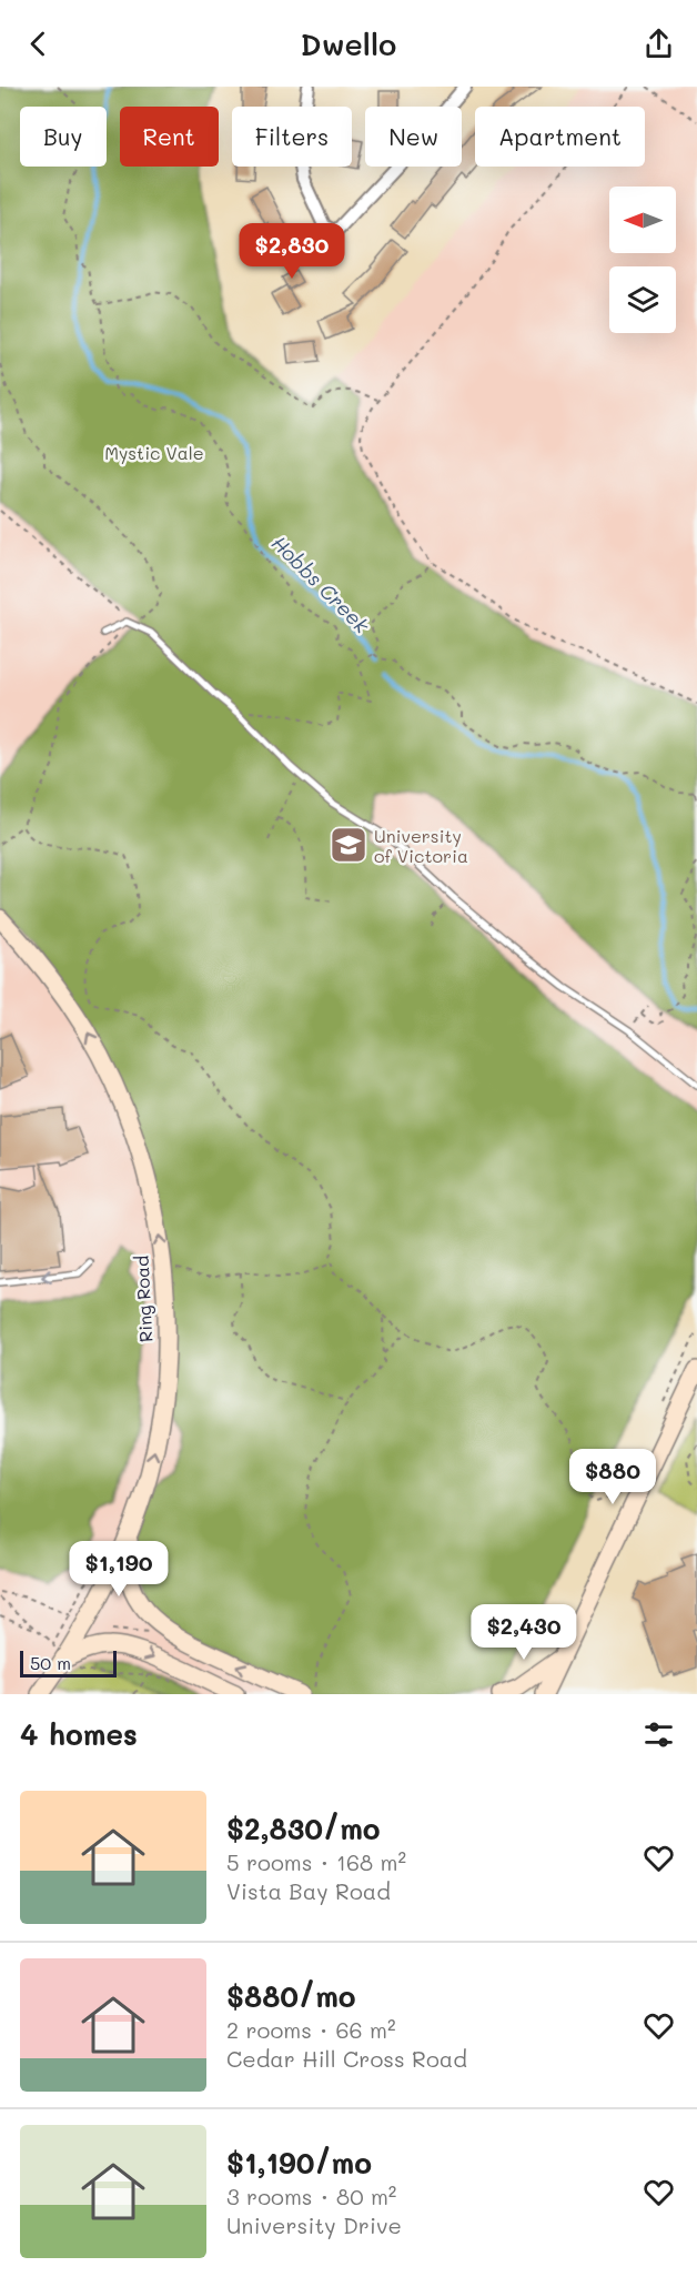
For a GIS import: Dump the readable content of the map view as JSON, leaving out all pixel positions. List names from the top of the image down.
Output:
{
  "streets": {
    "street": ["Ring Road"]
  },
  "one_way": ["Ring Road"],
  "water": ["Hobbs Creek"],
  "parks": ["Mystic Vale"],
  "places": {
    "school or university": ["University of Victoria"]
  },
  "scale_bar": "50 m",
  "north": "left",
  "page": {
    "header": "Dwello",
    "chip": [
      "Buy",
      "Rent",
      "Filters",
      "New",
      "Apartment"
    ],
    "price": [
      "$2,830",
      "$880",
      "$1,190",
      "$2,430"
    ],
    "scale": "50 m",
    "heading": "4 homes",
    "list": [
      {
        "name": "$2,830/mo",
        "note": "5 rooms · 168 m² · Vista Bay Road"
      },
      {
        "name": "$880/mo",
        "note": "2 rooms · 66 m² · Cedar Hill Cross Road"
      },
      {
        "name": "$1,190/mo",
        "note": "3 rooms · 80 m² · University Drive"
      }
    ]
  }
}
